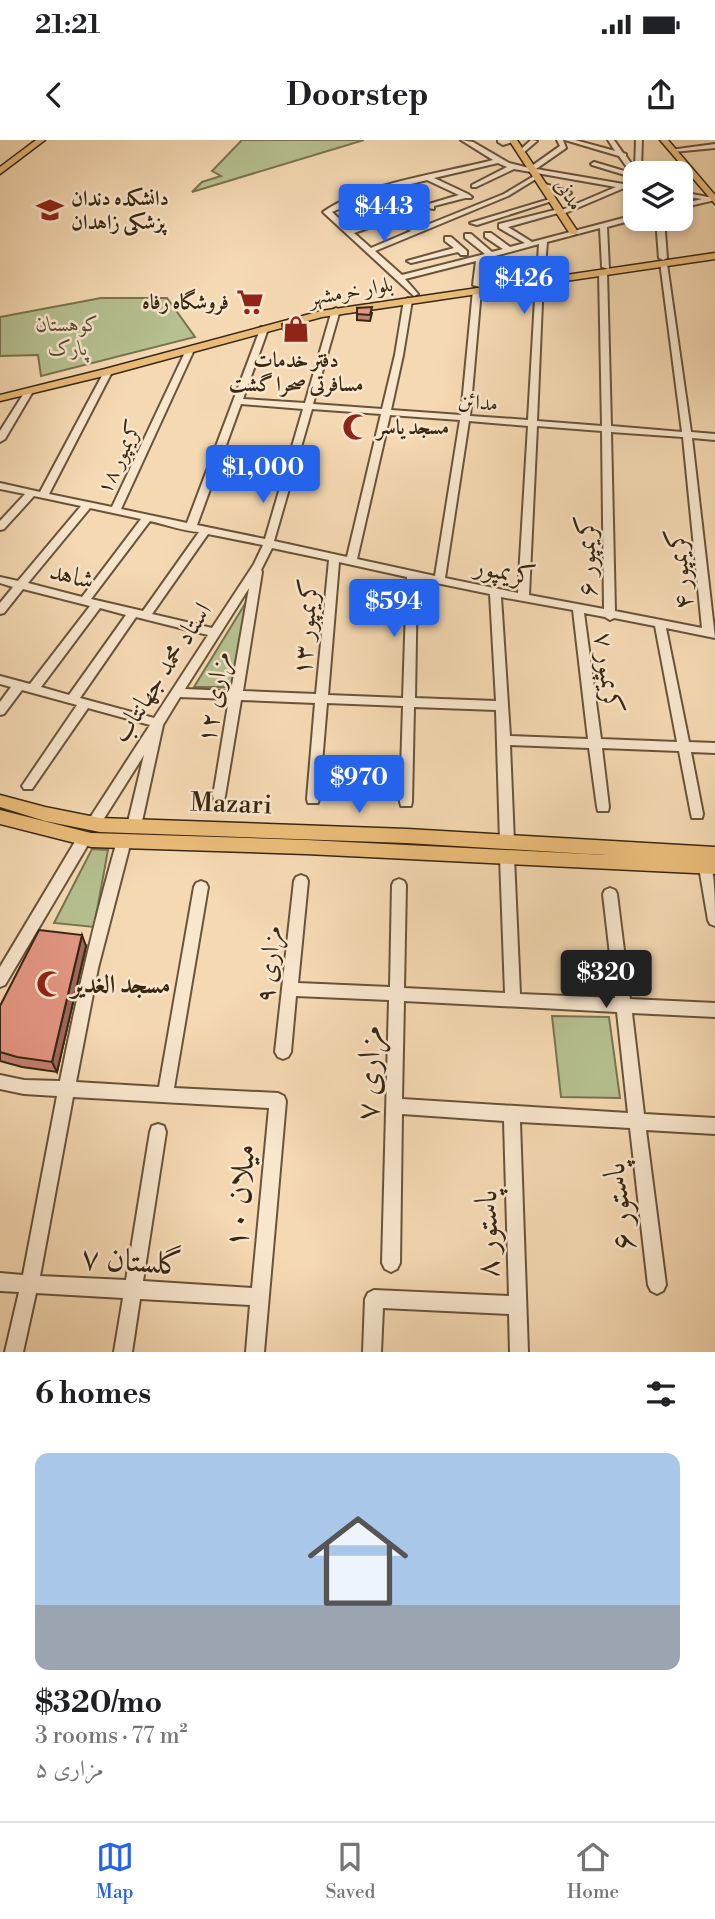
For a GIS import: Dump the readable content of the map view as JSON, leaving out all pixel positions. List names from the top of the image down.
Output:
{
  "streets": {
    "main road": ["مدنی", "بلوار خرمشهر", "Mazari"],
    "street": [
      "مدائن",
      "کریمپور ۱۸",
      "کریمپور ۶",
      "کریمپور ۴",
      "کریمپور",
      "شاهد",
      "کریمپور ۱۳",
      "استاد محمد جهانتاب",
      "کریمپور ۷",
      "مزاری ۱۲",
      "مزاری ۹",
      "مزاری ۷",
      "میلان ۱۰",
      "پاستور ۶",
      "پاستور ۸",
      "گلستان ۷"
    ]
  },
  "crossings": [
    ["بلوار خرمشهر", "کریمپور ۱۸"],
    ["بلوار خرمشهر", "کریمپور ۴"],
    ["مدائن", "کریمپور ۶"],
    ["مدائن", "کریمپور ۴"],
    ["کریمپور ۱۸", "کریمپور"],
    ["کریمپور ۶", "کریمپور"],
    ["کریمپور ۴", "کریمپور"],
    ["کریمپور", "کریمپور ۱۳"],
    ["کریمپور", "استاد محمد جهانتاب"],
    ["کریمپور", "کریمپور ۷"],
    ["شاهد", "استاد محمد جهانتاب"],
    ["استاد محمد جهانتاب", "مزاری ۱۲"],
    ["استاد محمد جهانتاب", "Mazari"],
    ["میلان ۱۰", "گلستان ۷"]
  ],
  "parks": ["کوهستان پارک"],
  "places": {
    "school or university": ["دانشکده دندان پزشکی زاهدان"],
    "supermarket": ["فروشگاه رفاه"],
    "shop": ["دفتر خدمات مسافرتی صحرا گشت"],
    "mosque": ["مسجد یاسر", "مسجد الغدیر"]
  },
  "page": {
    "status": "21:21",
    "header": "Doorstep",
    "price": [
      "$443",
      "$426",
      "$1,000",
      "$594",
      "$970",
      "$320"
    ],
    "heading": "6 homes",
    "list": [
      {
        "name": "$320/mo",
        "note": "3 rooms · 77 m² · مزاری ۵"
      }
    ],
    "tabs": ["Map", "Saved", "Home"]
  }
}
